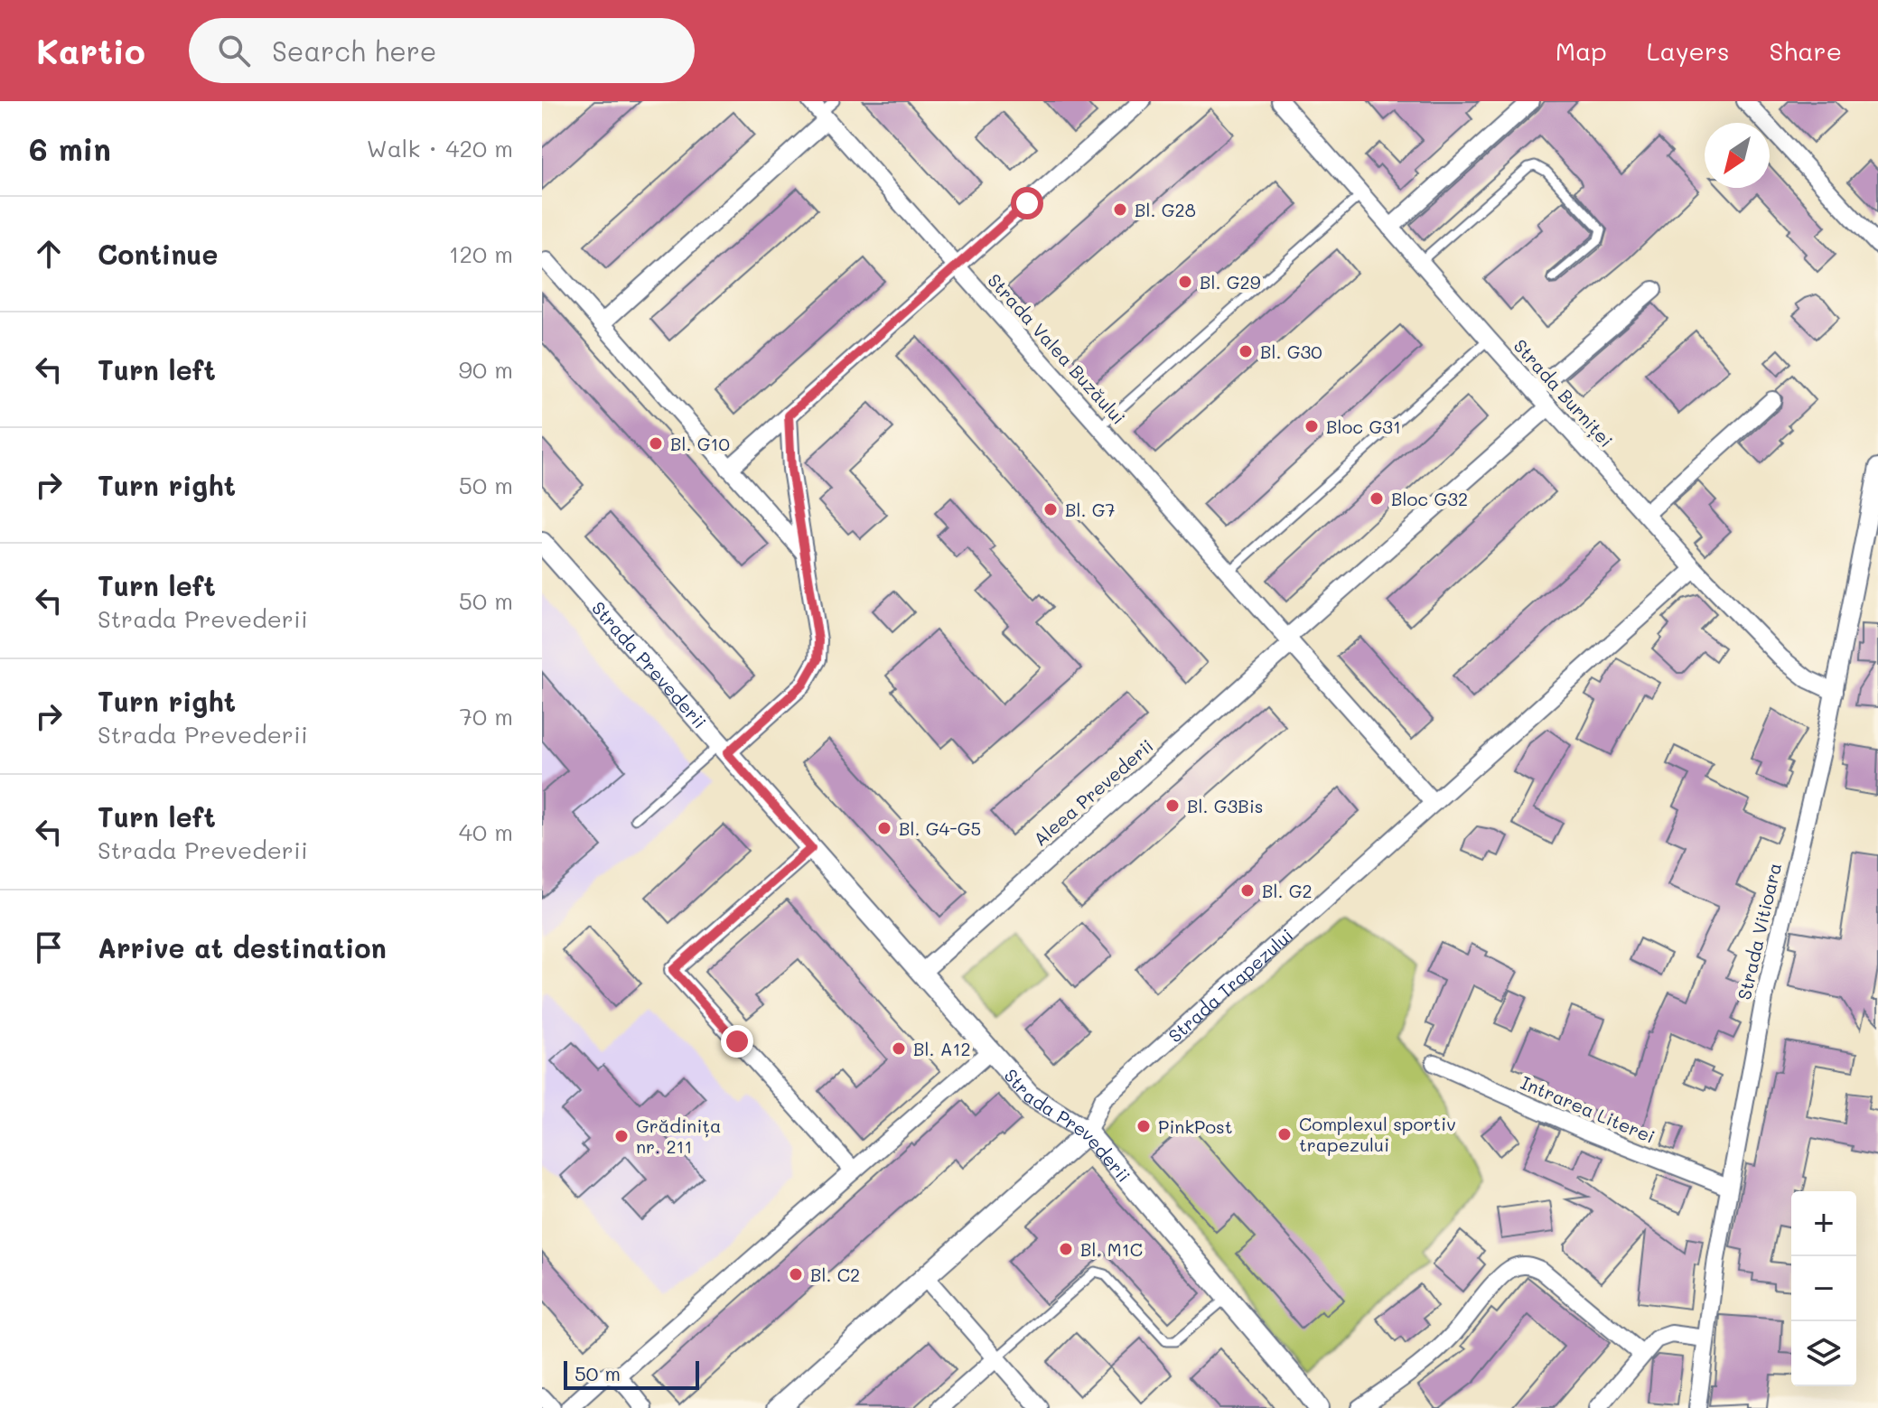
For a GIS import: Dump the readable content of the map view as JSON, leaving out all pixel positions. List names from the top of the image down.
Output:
{
  "streets": {
    "street": [
      "Strada Valea Buzăului",
      "Strada Burniței",
      "Strada Prevederii",
      "Aleea Prevederii",
      "Strada Vitioara",
      "Strada Trapezului",
      "Intrarea Literei"
    ]
  },
  "crossings": [
    ["Strada Valea Buzăului", "Aleea Prevederii"],
    ["Strada Valea Buzăului", "Strada Trapezului"],
    ["Strada Burniței", "Aleea Prevederii"],
    ["Strada Burniței", "Strada Vitioara"],
    ["Strada Burniței", "Strada Trapezului"],
    ["Strada Prevederii", "Aleea Prevederii"],
    ["Strada Prevederii", "Strada Trapezului"],
    ["Strada Vitioara", "Intrarea Literei"]
  ],
  "places": [
    "Bl. G28",
    "Bl. G29",
    "Bl. G30",
    "Bloc G31",
    "Bl. G10",
    "Bloc G32",
    "Bl. G7",
    "Bl. G3Bis",
    "Bl. G4-G5",
    "Bl. G2",
    "Bl. A12",
    "PinkPost",
    "Complexul sportiv trapezului",
    "Grădinița nr. 211",
    "Bl. M1C",
    "Bl. C2"
  ],
  "scale_bar": "50 m",
  "north": "bottom left",
  "page": {
    "header": "Kartio",
    "search": "Search here",
    "nav": ["Map", "Layers", "Share"],
    "heading": ["6 min", "Walk · 420 m"],
    "list": [
      ["Continue", "120 m"],
      ["Turn left", "90 m"],
      ["Turn right", "50 m"],
      ["Turn left", "Strada Prevederii", "50 m"],
      ["Turn right", "Strada Prevederii", "70 m"],
      ["Turn left", "Strada Prevederii", "40 m"],
      "Arrive at destination"
    ],
    "map_buttons": ["+", "−"],
    "scale": "50 m"
  }
}
